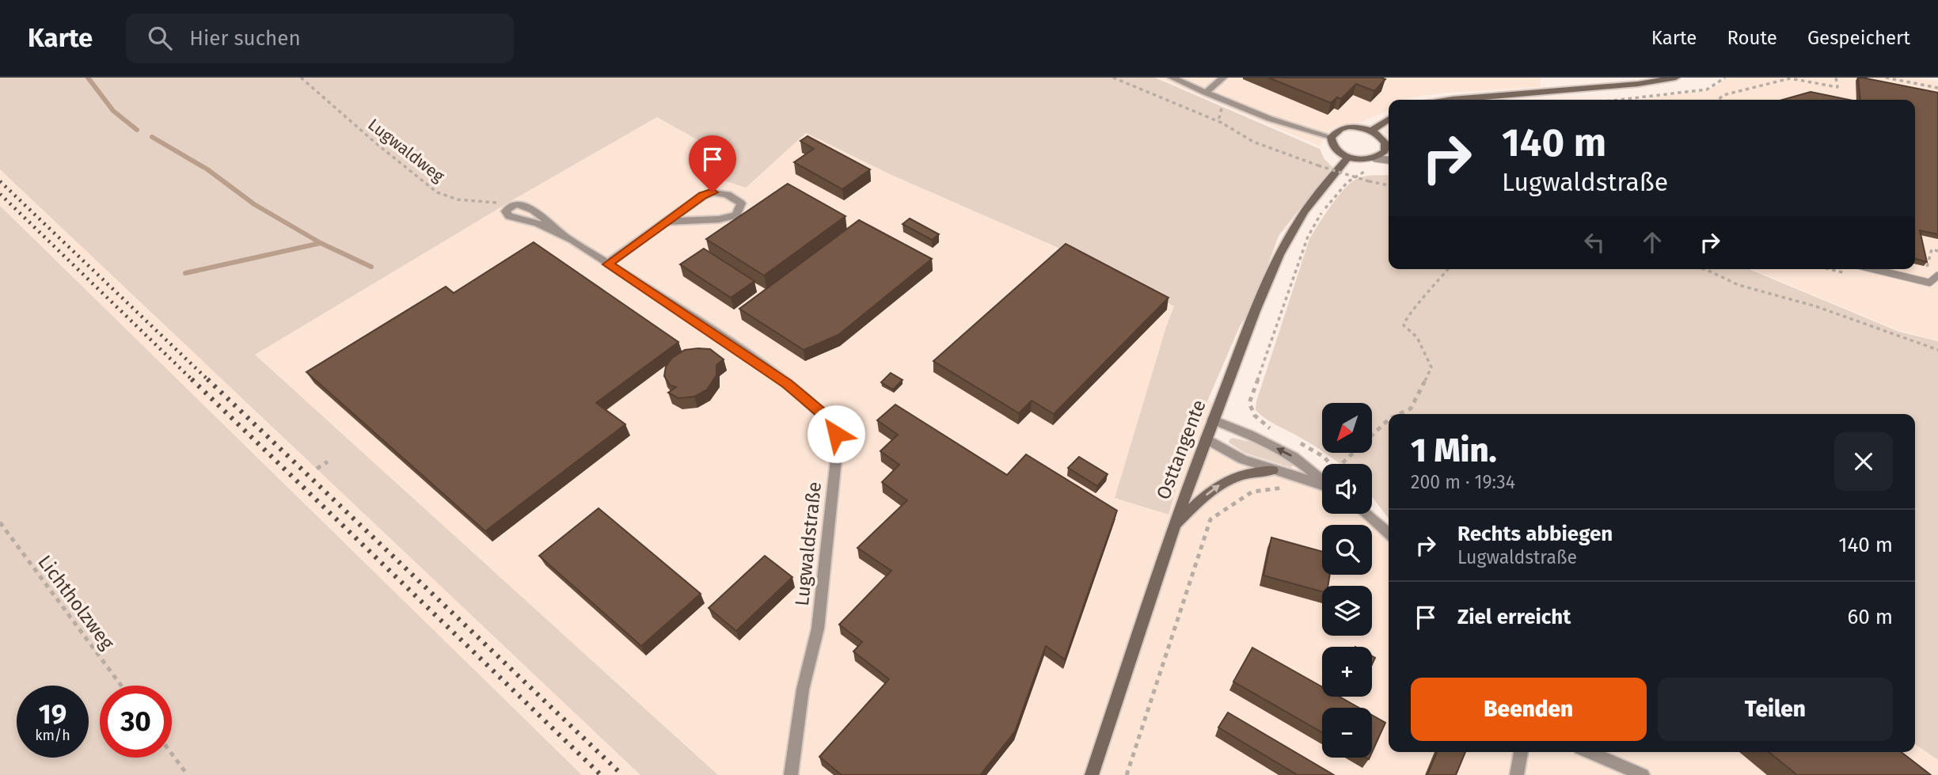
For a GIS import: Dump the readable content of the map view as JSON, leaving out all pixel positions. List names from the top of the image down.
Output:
{
  "streets": {
    "main road": ["Osttangente"],
    "street": ["Lugwaldstraße"],
    "path": ["Lugwaldweg", "Lichtholzweg"]
  },
  "crossings": [
    ["Lugwaldweg", "Lugwaldstraße"]
  ],
  "north": "bottom left",
  "page": {
    "header": "Karte",
    "search": "Hier suchen",
    "nav": ["Karte", "Route", "Gespeichert"],
    "turn": ["140 m", "Lugwaldstraße"],
    "map_buttons": ["+", "−"],
    "heading": ["1 Min.", "200 m · 19:34"],
    "list": [
      {
        "name": "Rechts abbiegen",
        "note": "Lugwaldstraße",
        "value": "140 m"
      },
      {
        "name": "Ziel erreicht",
        "value": "60 m"
      }
    ],
    "buttons": ["Beenden", "Teilen"],
    "speed": "19 km/h",
    "limit": "30"
  }
}
